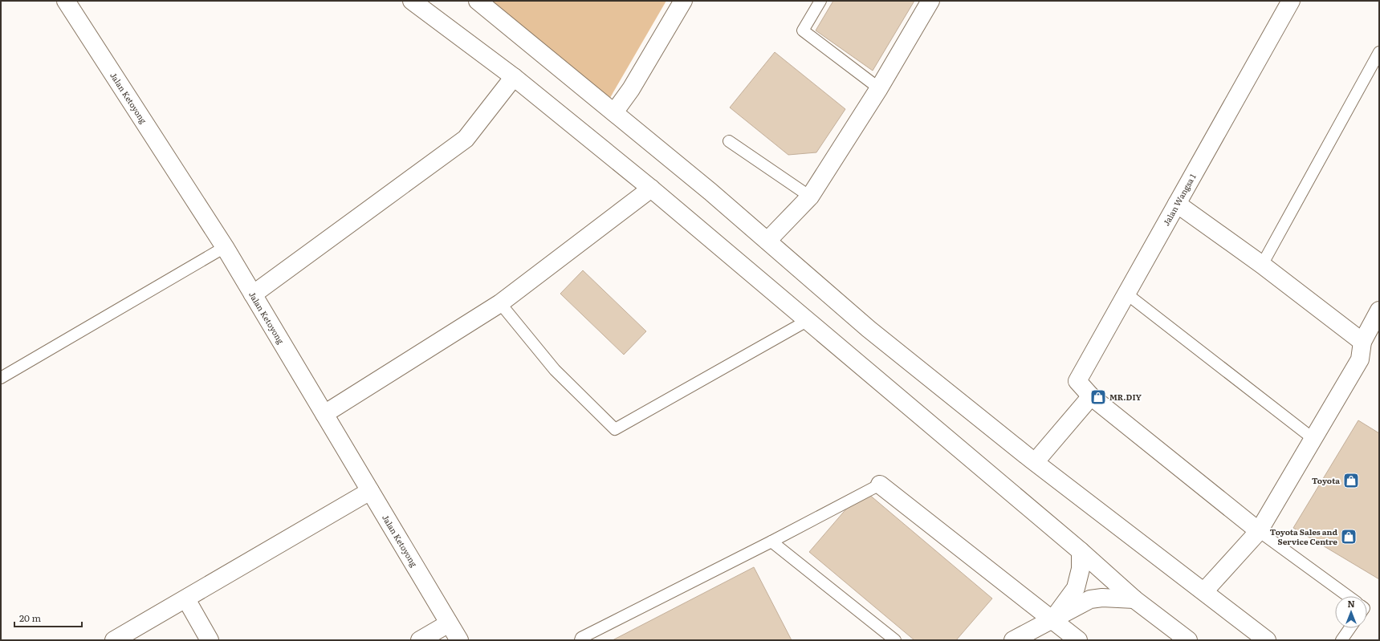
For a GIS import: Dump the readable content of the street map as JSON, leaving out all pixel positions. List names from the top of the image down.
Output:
{
  "streets": {
    "street": ["Jalan Ketoyong", "Jalan Wangsa 1"]
  },
  "places": {
    "shop": ["MR.DIY", "Toyota", "Toyota Sales and Service Centre"]
  },
  "scale_bar": "20 m",
  "north": "top"
}
